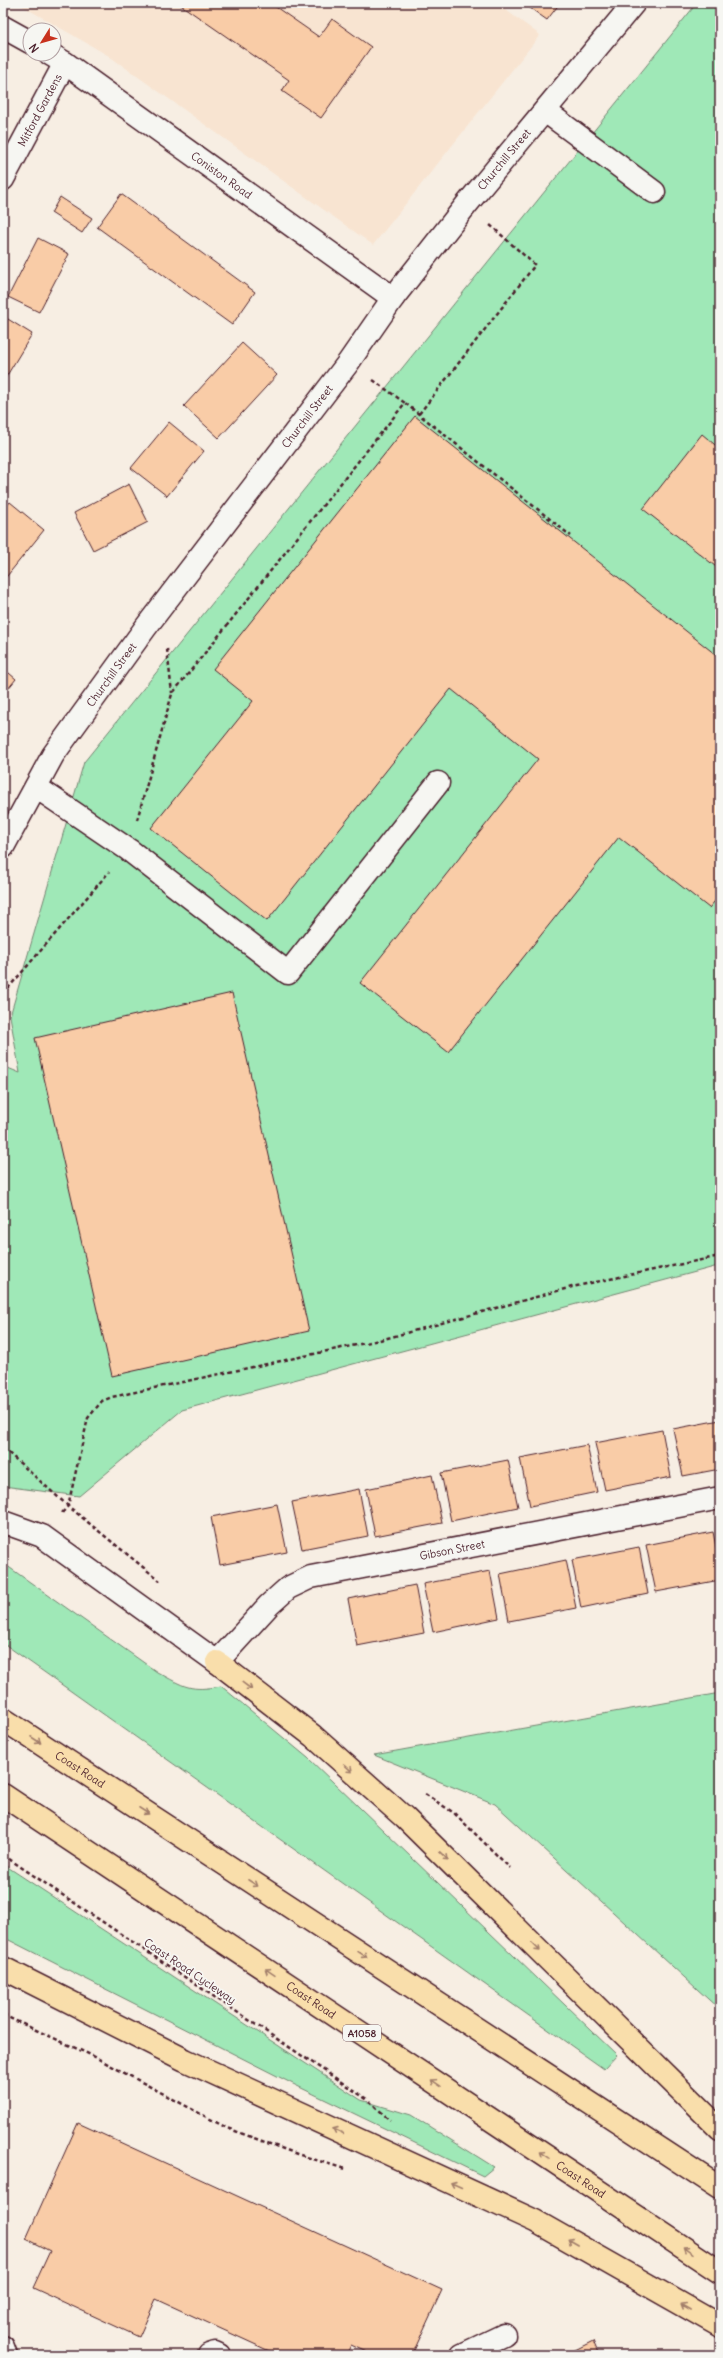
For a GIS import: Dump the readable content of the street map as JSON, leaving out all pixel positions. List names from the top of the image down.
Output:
{
  "streets": {
    "highway": ["Coast Road", "A1058"],
    "street": [
      "Mitford Gardens",
      "Churchill Street",
      "Coniston Road",
      "Gibson Street"
    ],
    "path": ["Coast Road Cycleway"]
  },
  "crossings": [
    ["Churchill Street", "Coniston Road"]
  ],
  "north": "bottom left"
}
